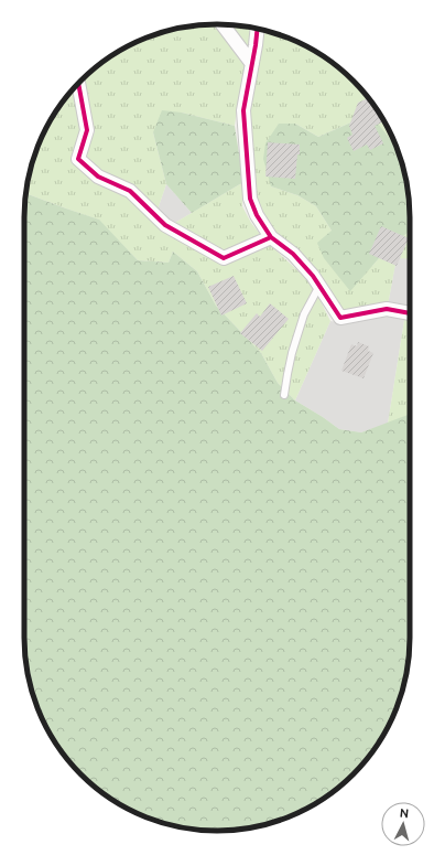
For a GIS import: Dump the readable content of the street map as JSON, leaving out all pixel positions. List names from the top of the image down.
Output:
{
  "north": "top"
}
